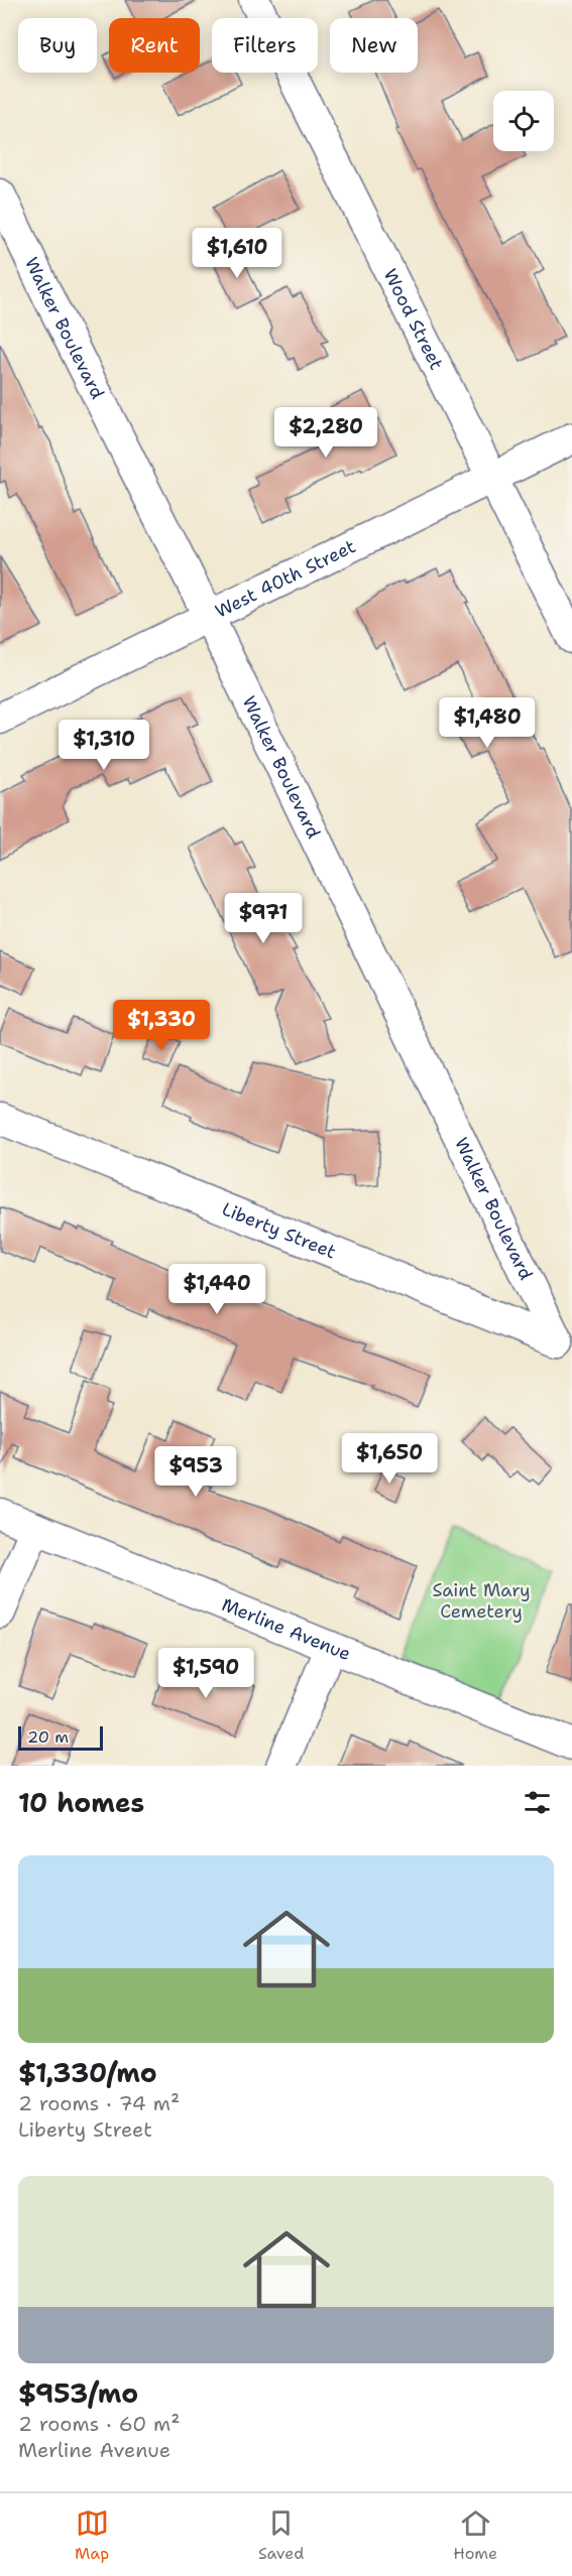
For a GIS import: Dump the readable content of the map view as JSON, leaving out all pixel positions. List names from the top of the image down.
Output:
{
  "streets": {
    "street": [
      "Wood Street",
      "Walker Boulevard",
      "West 40th Street",
      "Liberty Street",
      "Merline Avenue"
    ]
  },
  "crossings": [
    ["Wood Street", "West 40th Street"],
    ["Walker Boulevard", "West 40th Street"],
    ["Walker Boulevard", "Liberty Street"]
  ],
  "parks": ["Saint Mary Cemetery"],
  "scale_bar": "20 m",
  "page": {
    "chip": [
      "Buy",
      "Rent",
      "Filters",
      "New"
    ],
    "price": [
      "$1,610",
      "$2,280",
      "$1,480",
      "$1,310",
      "$971",
      "$1,330",
      "$1,440",
      "$1,650",
      "$953",
      "$1,590"
    ],
    "scale": "20 m",
    "heading": "10 homes",
    "list": [
      {
        "name": "$1,330/mo",
        "note": "2 rooms · 74 m² · Liberty Street"
      },
      {
        "name": "$953/mo",
        "note": "2 rooms · 60 m² · Merline Avenue"
      }
    ],
    "tabs": ["Map", "Saved", "Home"]
  }
}
